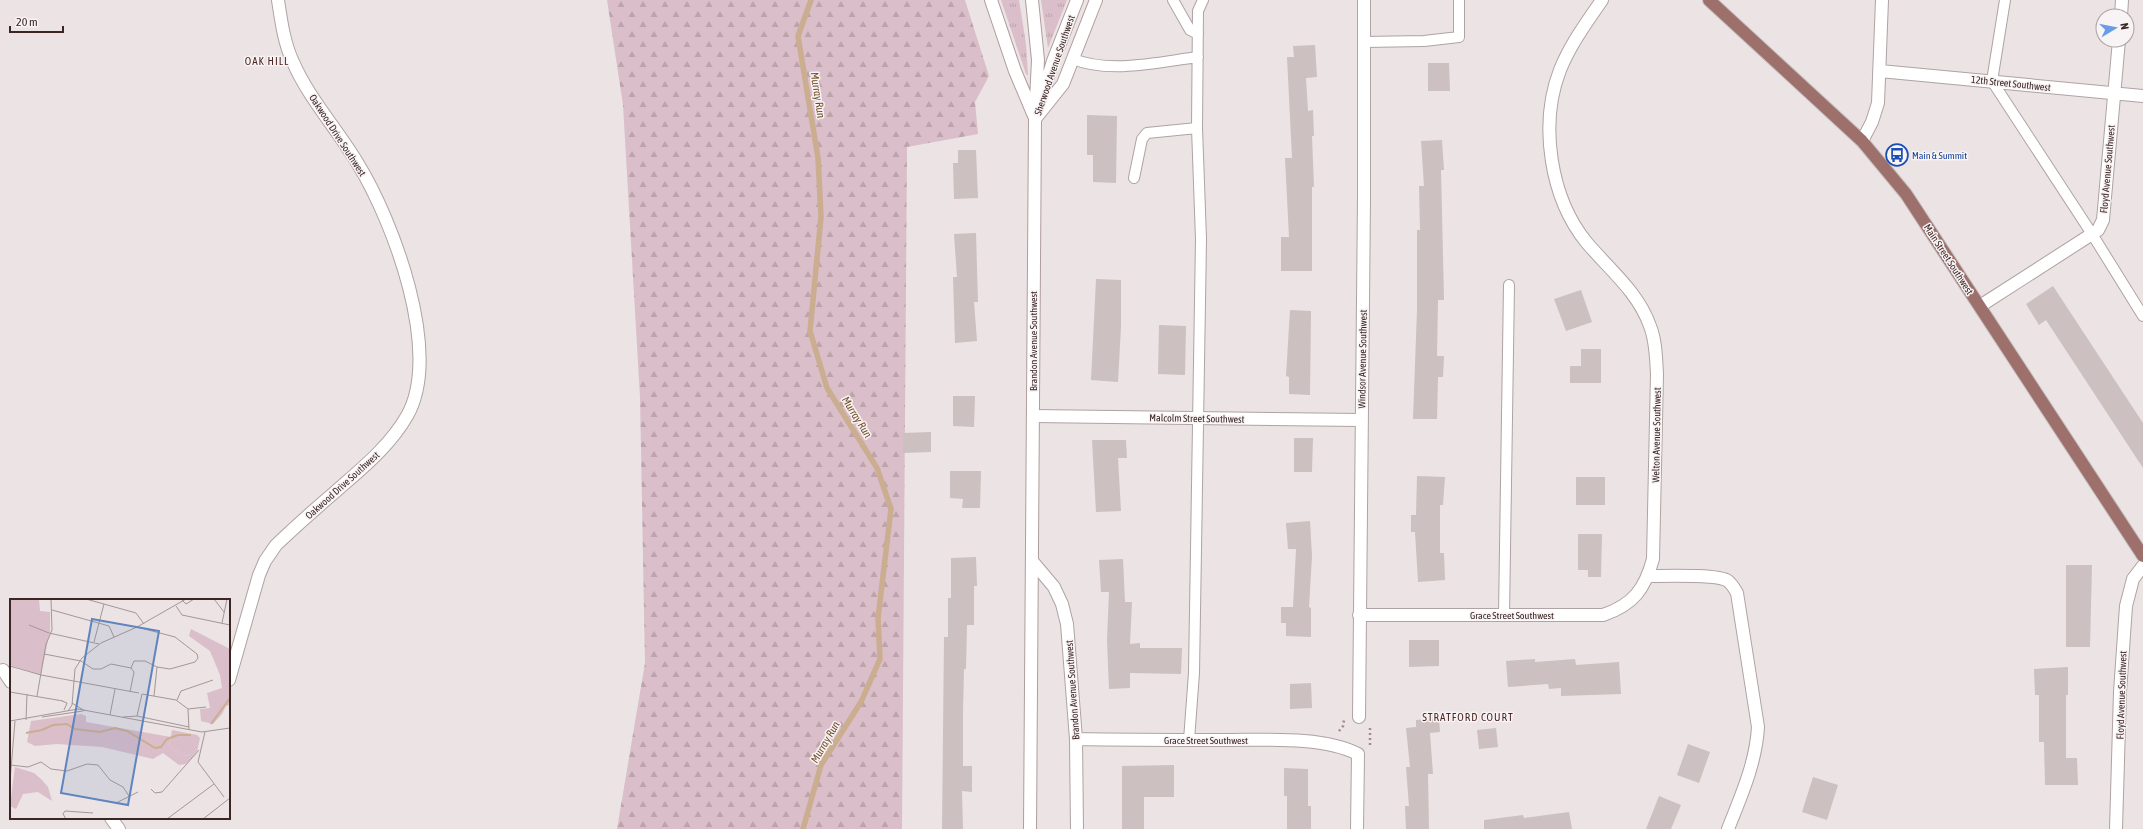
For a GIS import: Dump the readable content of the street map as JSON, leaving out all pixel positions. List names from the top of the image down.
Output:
{
  "streets": {
    "main road": ["Main Street Southwest"],
    "street": [
      "Sherwood Avenue Southwest",
      "12th Street Southwest",
      "Oakwood Drive Southwest",
      "Floyd Avenue Southwest",
      "Brandon Avenue Southwest",
      "Windsor Avenue Southwest",
      "Malcolm Street Southwest",
      "Welton Avenue Southwest",
      "Grace Street Southwest"
    ]
  },
  "crossings": [
    ["Sherwood Avenue Southwest", "Brandon Avenue Southwest"],
    ["12th Street Southwest", "Floyd Avenue Southwest"],
    ["Floyd Avenue Southwest", "Main Street Southwest"],
    ["Brandon Avenue Southwest", "Malcolm Street Southwest"],
    ["Brandon Avenue Southwest", "Grace Street Southwest"],
    ["Windsor Avenue Southwest", "Malcolm Street Southwest"],
    ["Windsor Avenue Southwest", "Grace Street Southwest"],
    ["Welton Avenue Southwest", "Grace Street Southwest"]
  ],
  "districts": ["OAK HILL", "STRATFORD COURT"],
  "water": ["Murray Run"],
  "places": {
    "bus stop": ["Main & Summit"]
  },
  "scale_bar": "20 m",
  "north": "right"
}
